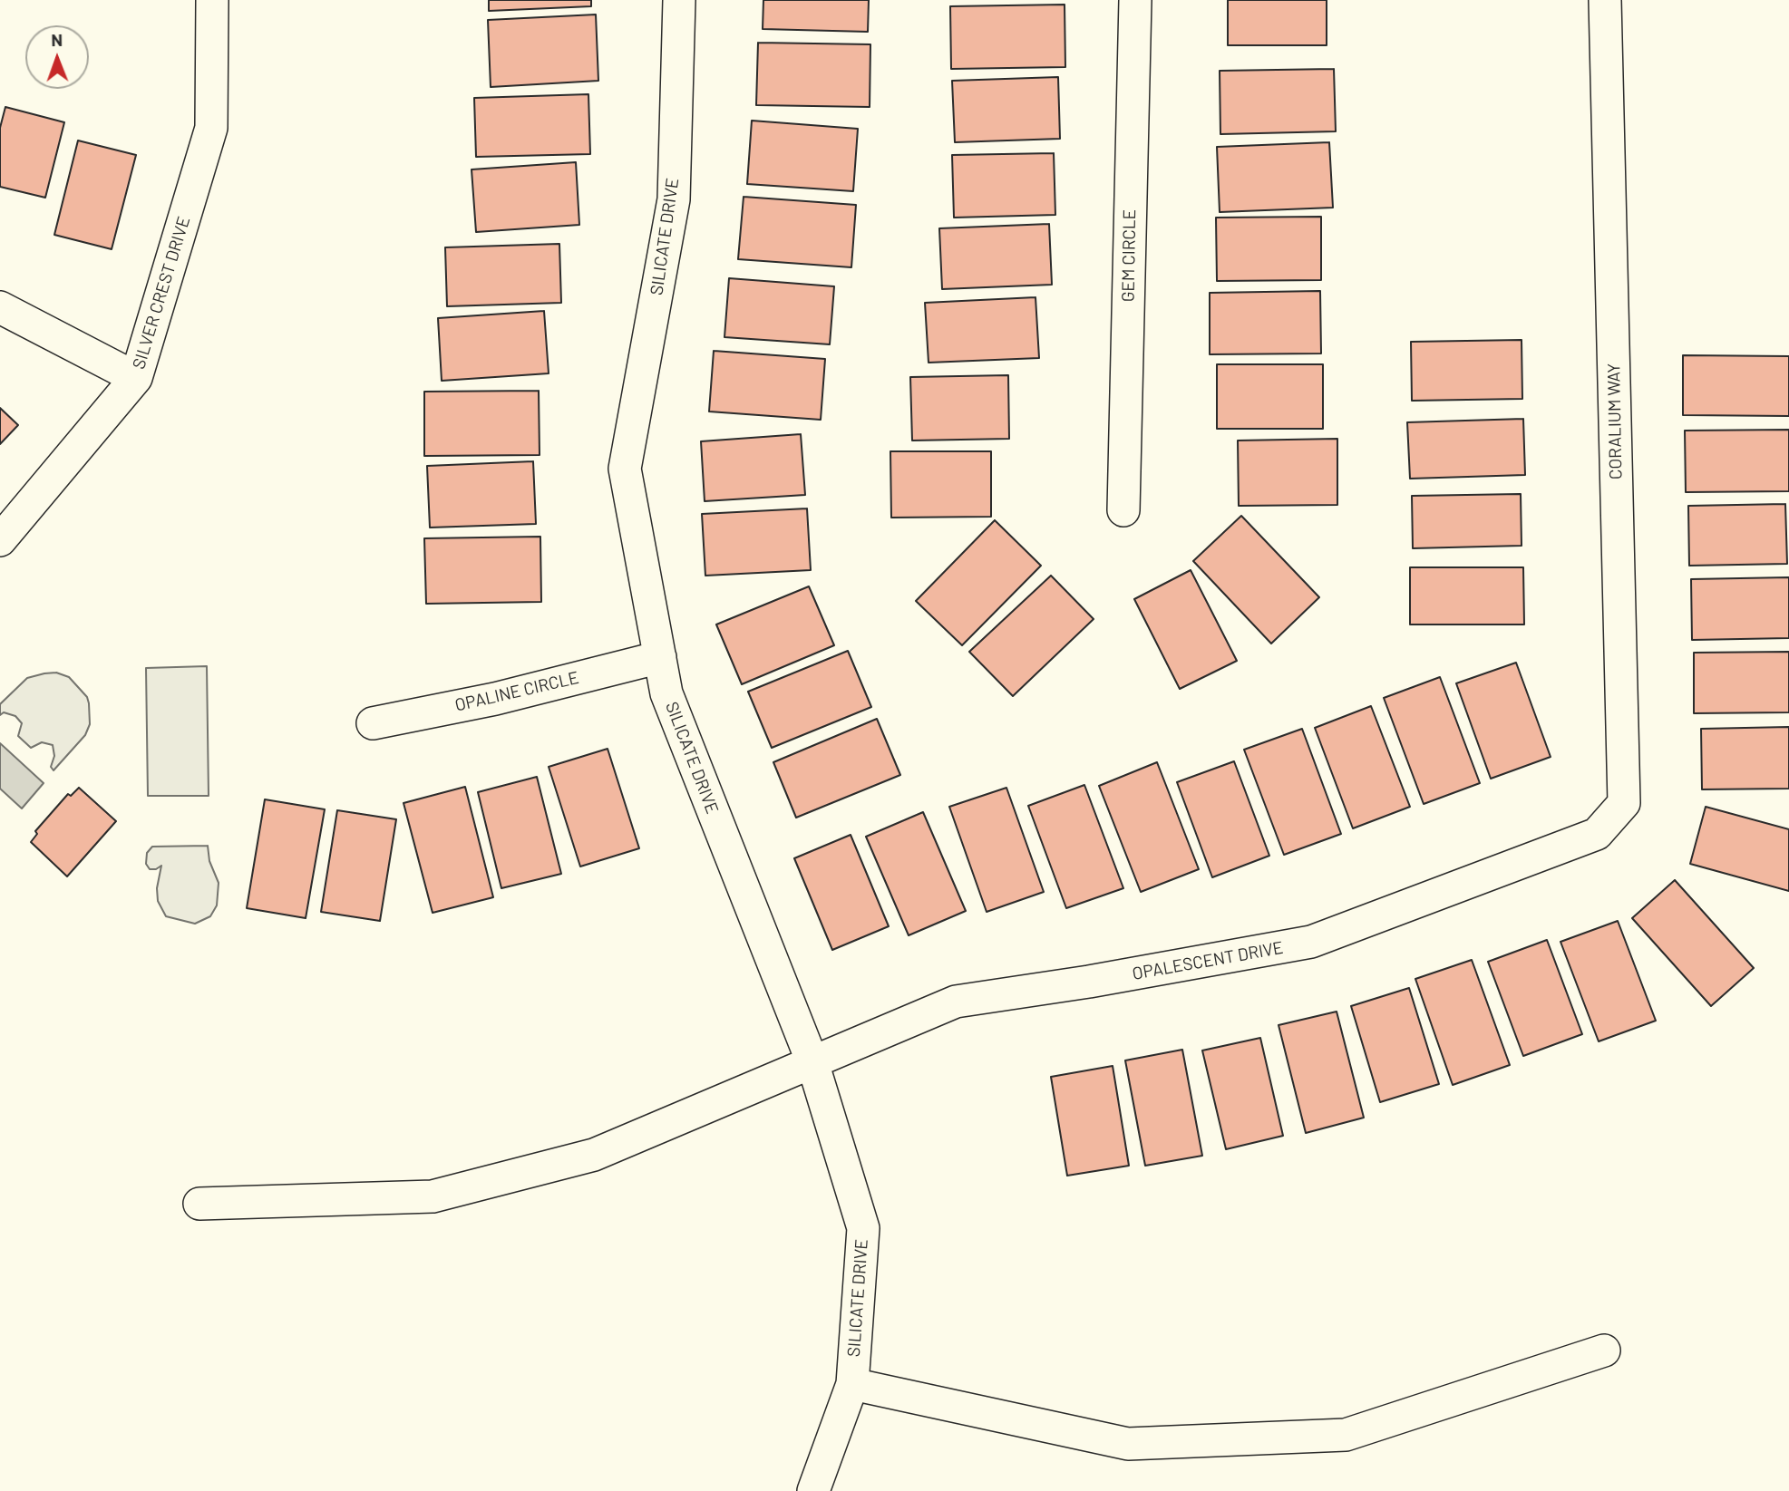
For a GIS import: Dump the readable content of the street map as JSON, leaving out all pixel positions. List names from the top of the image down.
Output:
{
  "streets": {
    "street": [
      "SILICATE DRIVE",
      "GEM CIRCLE",
      "SILVER CREST DRIVE",
      "CORALIUM WAY",
      "OPALINE CIRCLE",
      "OPALESCENT DRIVE"
    ]
  },
  "crossings": [
    ["SILICATE DRIVE", "OPALINE CIRCLE"],
    ["SILICATE DRIVE", "OPALESCENT DRIVE"],
    ["CORALIUM WAY", "OPALESCENT DRIVE"]
  ],
  "north": "top"
}
